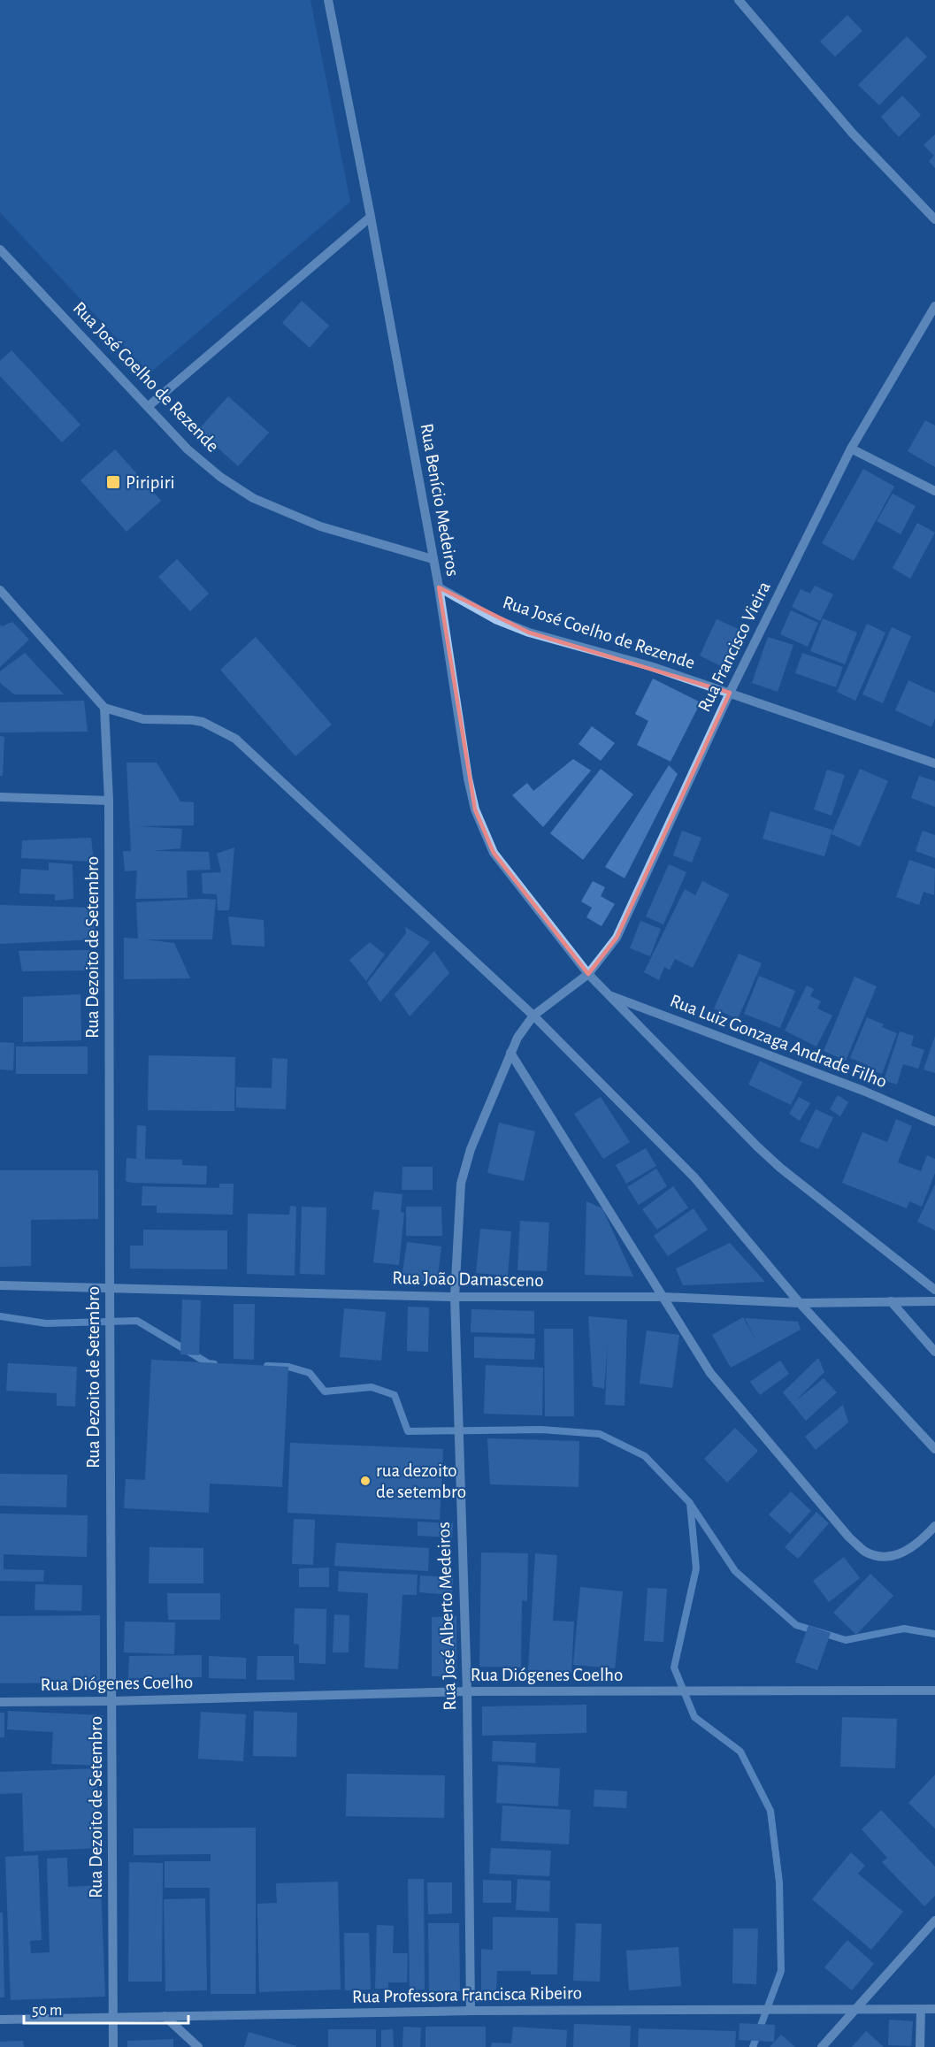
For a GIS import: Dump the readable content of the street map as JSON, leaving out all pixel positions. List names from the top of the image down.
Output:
{
  "streets": {
    "street": [
      "Rua José Coelho de Rezende",
      "Rua Benício Medeiros",
      "Rua Francisco Vieira",
      "Rua Dezoito de Setembro",
      "Rua Luiz Gonzaga Andrade Filho",
      "Rua João Damasceno",
      "Rua José Alberto Medeiros",
      "Rua Diógenes Coelho",
      "Rua Professora Francisca Ribeiro"
    ]
  },
  "crossings": [
    ["Rua José Coelho de Rezende", "Rua Benício Medeiros"],
    ["Rua José Coelho de Rezende", "Rua Francisco Vieira"],
    ["Rua Benício Medeiros", "Rua Francisco Vieira"],
    ["Rua Benício Medeiros", "Rua Luiz Gonzaga Andrade Filho"],
    ["Rua Francisco Vieira", "Rua José Alberto Medeiros"],
    ["Rua Dezoito de Setembro", "Rua João Damasceno"],
    ["Rua Dezoito de Setembro", "Rua Diógenes Coelho"],
    ["Rua Dezoito de Setembro", "Rua Professora Francisca Ribeiro"],
    ["Rua João Damasceno", "Rua José Alberto Medeiros"],
    ["Rua José Alberto Medeiros", "Rua Diógenes Coelho"],
    ["Rua José Alberto Medeiros", "Rua Professora Francisca Ribeiro"]
  ],
  "places": {
    "transit": ["Piripiri"],
    "other": ["rua dezoito de setembro"]
  },
  "scale_bar": "50 m"
}
